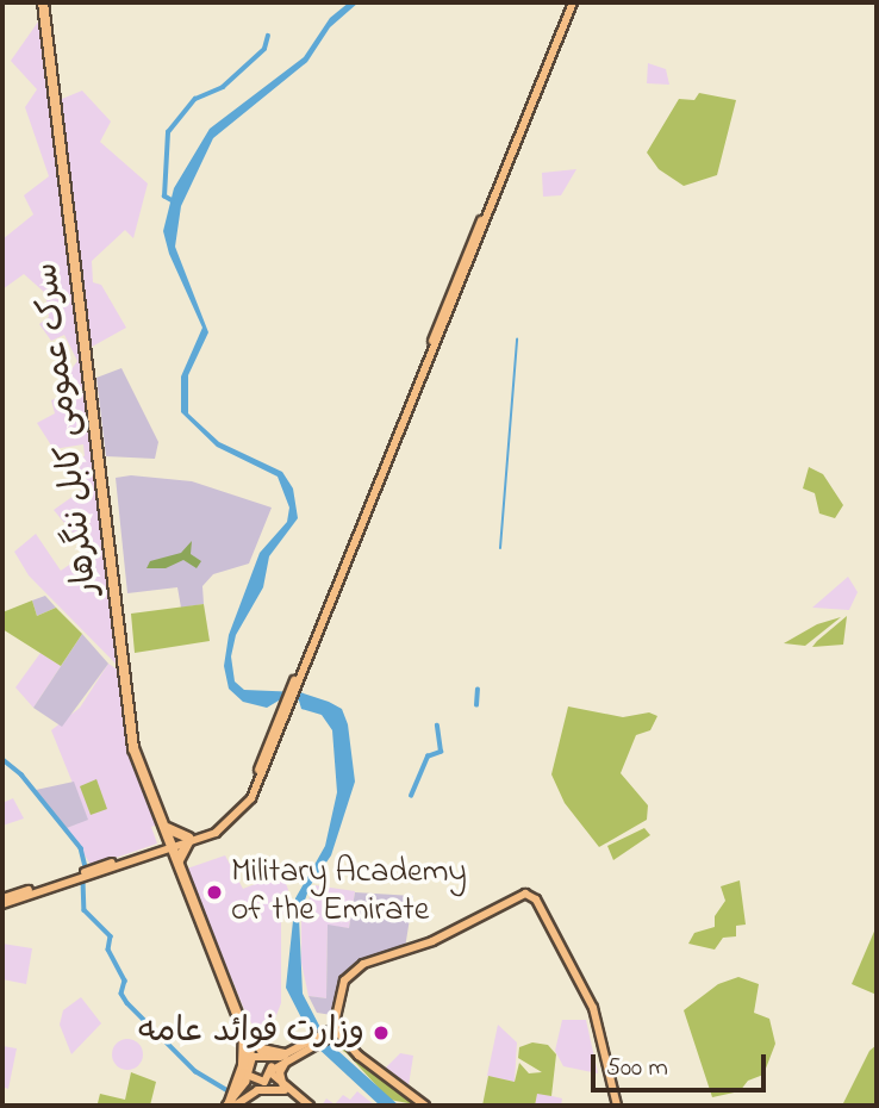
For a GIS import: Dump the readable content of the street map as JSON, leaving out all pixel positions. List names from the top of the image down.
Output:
{
  "streets": {
    "highway": ["سرک عمومی کابل ننگرهار"]
  },
  "places": ["Military Academy of the Emirate", "وزارت فوائد عامه"],
  "scale_bar": "500 m"
}
